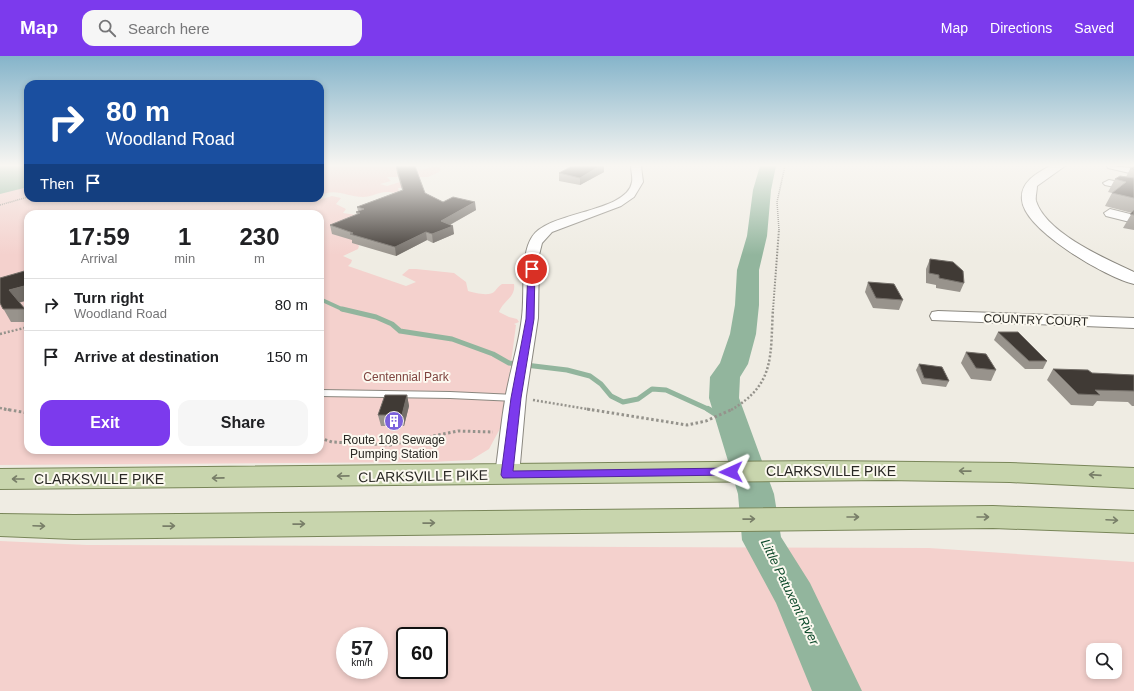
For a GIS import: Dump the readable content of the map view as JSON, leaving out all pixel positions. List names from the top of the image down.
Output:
{
  "streets": {
    "main road": ["CLARKSVILLE PIKE"],
    "street": ["COUNTRY COURT"]
  },
  "water": ["Little Patuxent River"],
  "parks": ["Centennial Park"],
  "places": {
    "building": ["Route 108 Sewage Pumping Station"]
  },
  "page": {
    "header": "Map",
    "search": "Search here",
    "nav": ["Map", "Directions", "Saved"],
    "turn": ["80 m", "Woodland Road"],
    "then": "Then",
    "eta": [
      "17:59",
      "Arrival",
      "1",
      "min",
      "230",
      "m"
    ],
    "list": [
      {
        "name": "Turn right",
        "note": "Woodland Road",
        "value": "80 m"
      },
      {
        "name": "Arrive at destination",
        "value": "150 m"
      }
    ],
    "buttons": ["Exit", "Share"],
    "speed": "57 km/h",
    "limit": "60"
  }
}
